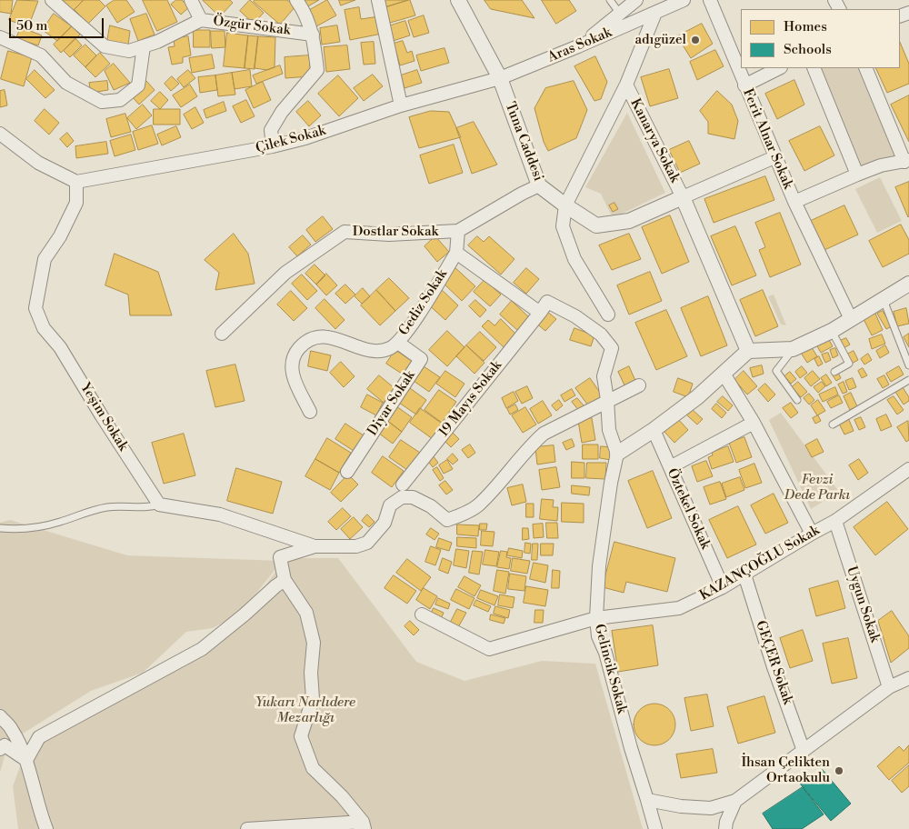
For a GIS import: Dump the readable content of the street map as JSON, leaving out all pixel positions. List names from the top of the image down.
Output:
{
  "streets": {
    "street": [
      "Özgür Sokak",
      "Aras Sokak",
      "Ferit Alnar Sokak",
      "Çilek Sokak",
      "Kanarya Sokak",
      "Tuna Caddesi",
      "Dostlar Sokak",
      "Gediz Sokak",
      "19 Mayıs Sokak",
      "Diyar Sokak",
      "Yeşim Sokak",
      "Öztekel Sokak",
      "KAZANÇOĞLU Sokak",
      "Uygun Sokak",
      "GEÇER Sokak",
      "Gelincik Sokak"
    ]
  },
  "crossings": [
    ["Aras Sokak", "Çilek Sokak"],
    ["Aras Sokak", "Tuna Caddesi"],
    ["Çilek Sokak", "Tuna Caddesi"],
    ["Çilek Sokak", "Yeşim Sokak"],
    ["Kanarya Sokak", "Tuna Caddesi"],
    ["Tuna Caddesi", "Dostlar Sokak"],
    ["Gediz Sokak", "Diyar Sokak"],
    ["Öztekel Sokak", "KAZANÇOĞLU Sokak"],
    ["KAZANÇOĞLU Sokak", "Uygun Sokak"],
    ["KAZANÇOĞLU Sokak", "GEÇER Sokak"],
    ["KAZANÇOĞLU Sokak", "Gelincik Sokak"]
  ],
  "parks": ["Fevzi Dede Parkı", "Yukarı Narlıdere Mezarlığı"],
  "places": ["adıgüzel", "İhsan Çelikten Ortaokulu"],
  "legend": ["Homes", "Schools"],
  "scale_bar": "50 m"
}
